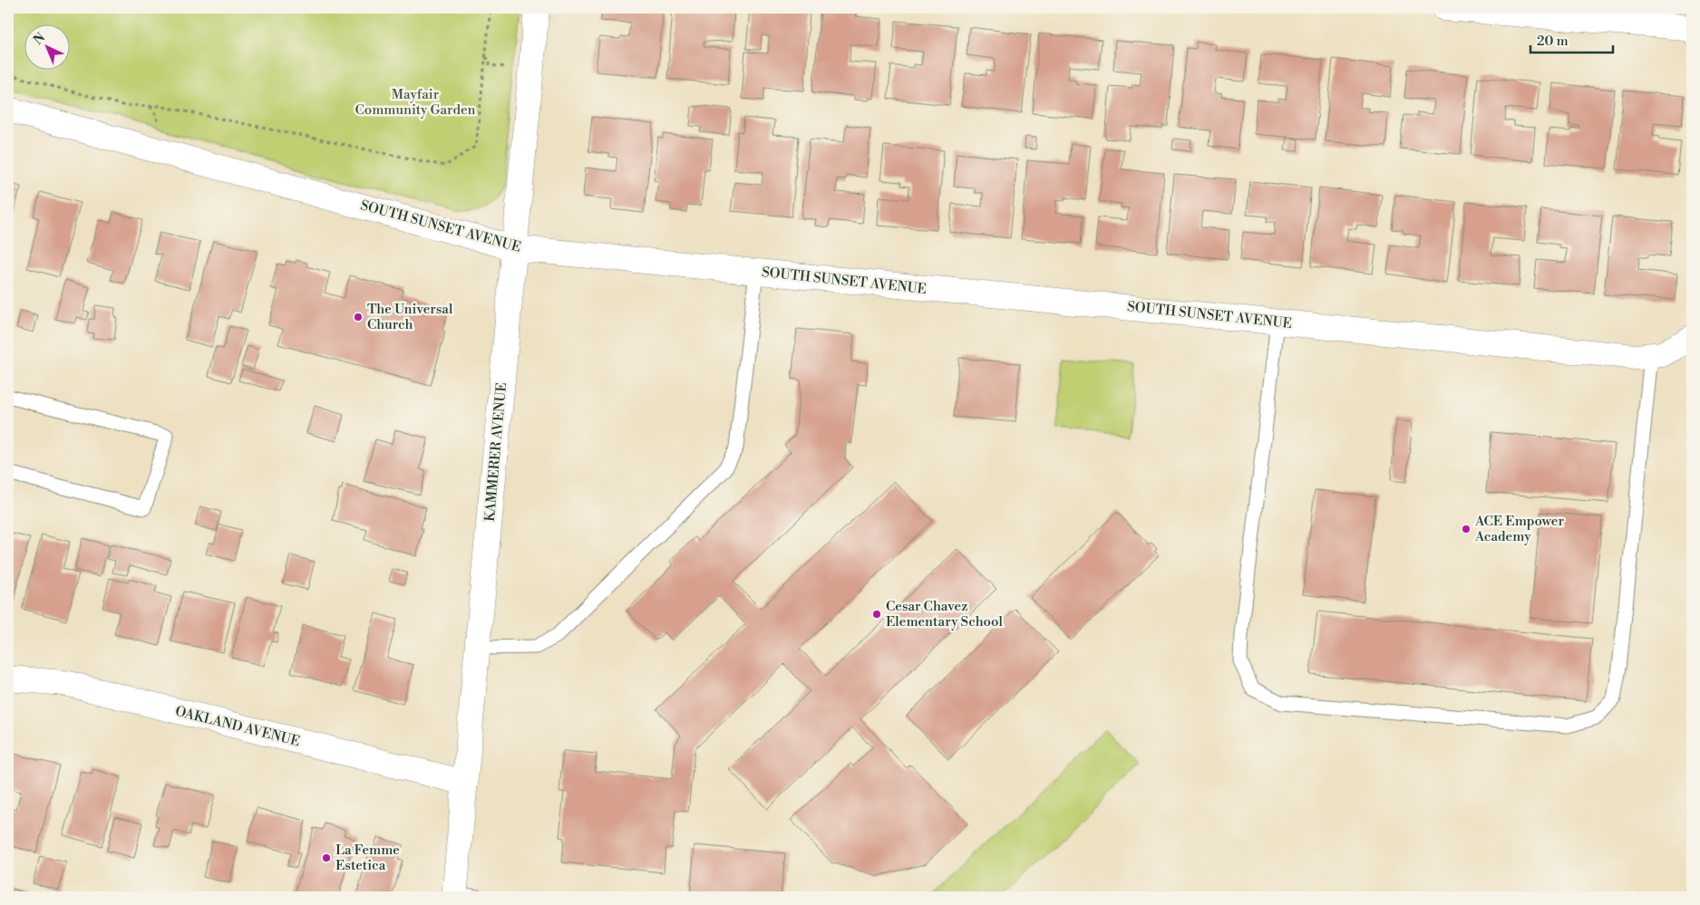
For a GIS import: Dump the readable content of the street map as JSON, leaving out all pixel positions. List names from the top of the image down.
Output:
{
  "streets": {
    "street": ["SOUTH SUNSET AVENUE", "KAMMERER AVENUE", "OAKLAND AVENUE"]
  },
  "crossings": [
    ["SOUTH SUNSET AVENUE", "KAMMERER AVENUE"],
    ["KAMMERER AVENUE", "OAKLAND AVENUE"]
  ],
  "parks": ["Mayfair Community Garden"],
  "places": [
    "The Universal Church",
    "ACE Empower Academy",
    "Cesar Chavez Elementary School",
    "La Femme Estetica"
  ],
  "scale_bar": "20 m",
  "north": "top left"
}
